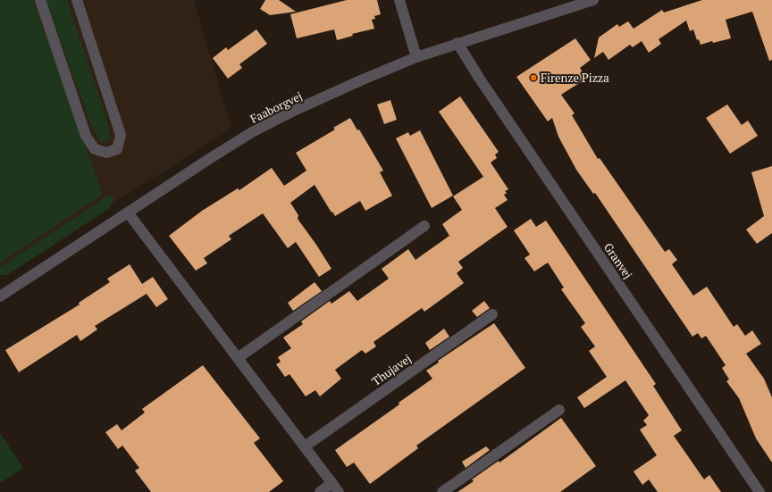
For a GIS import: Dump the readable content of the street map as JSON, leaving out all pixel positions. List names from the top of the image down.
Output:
{
  "streets": {
    "street": ["Faaborgvej", "Granvej", "Thujavej"]
  },
  "crossings": [
    ["Faaborgvej", "Granvej"]
  ],
  "places": ["Firenze Pizza"]
}
